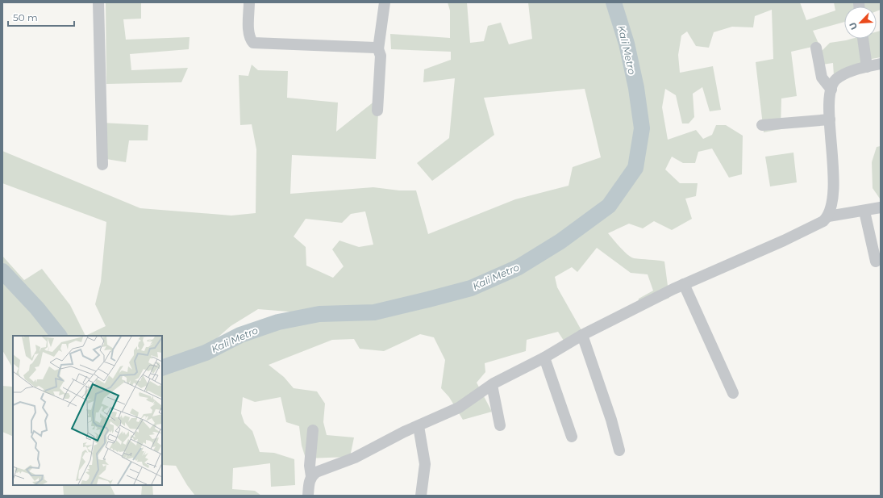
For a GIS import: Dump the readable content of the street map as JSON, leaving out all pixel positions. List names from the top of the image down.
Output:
{
  "water": ["Kali Metro"],
  "scale_bar": "50 m",
  "north": "bottom left"
}
